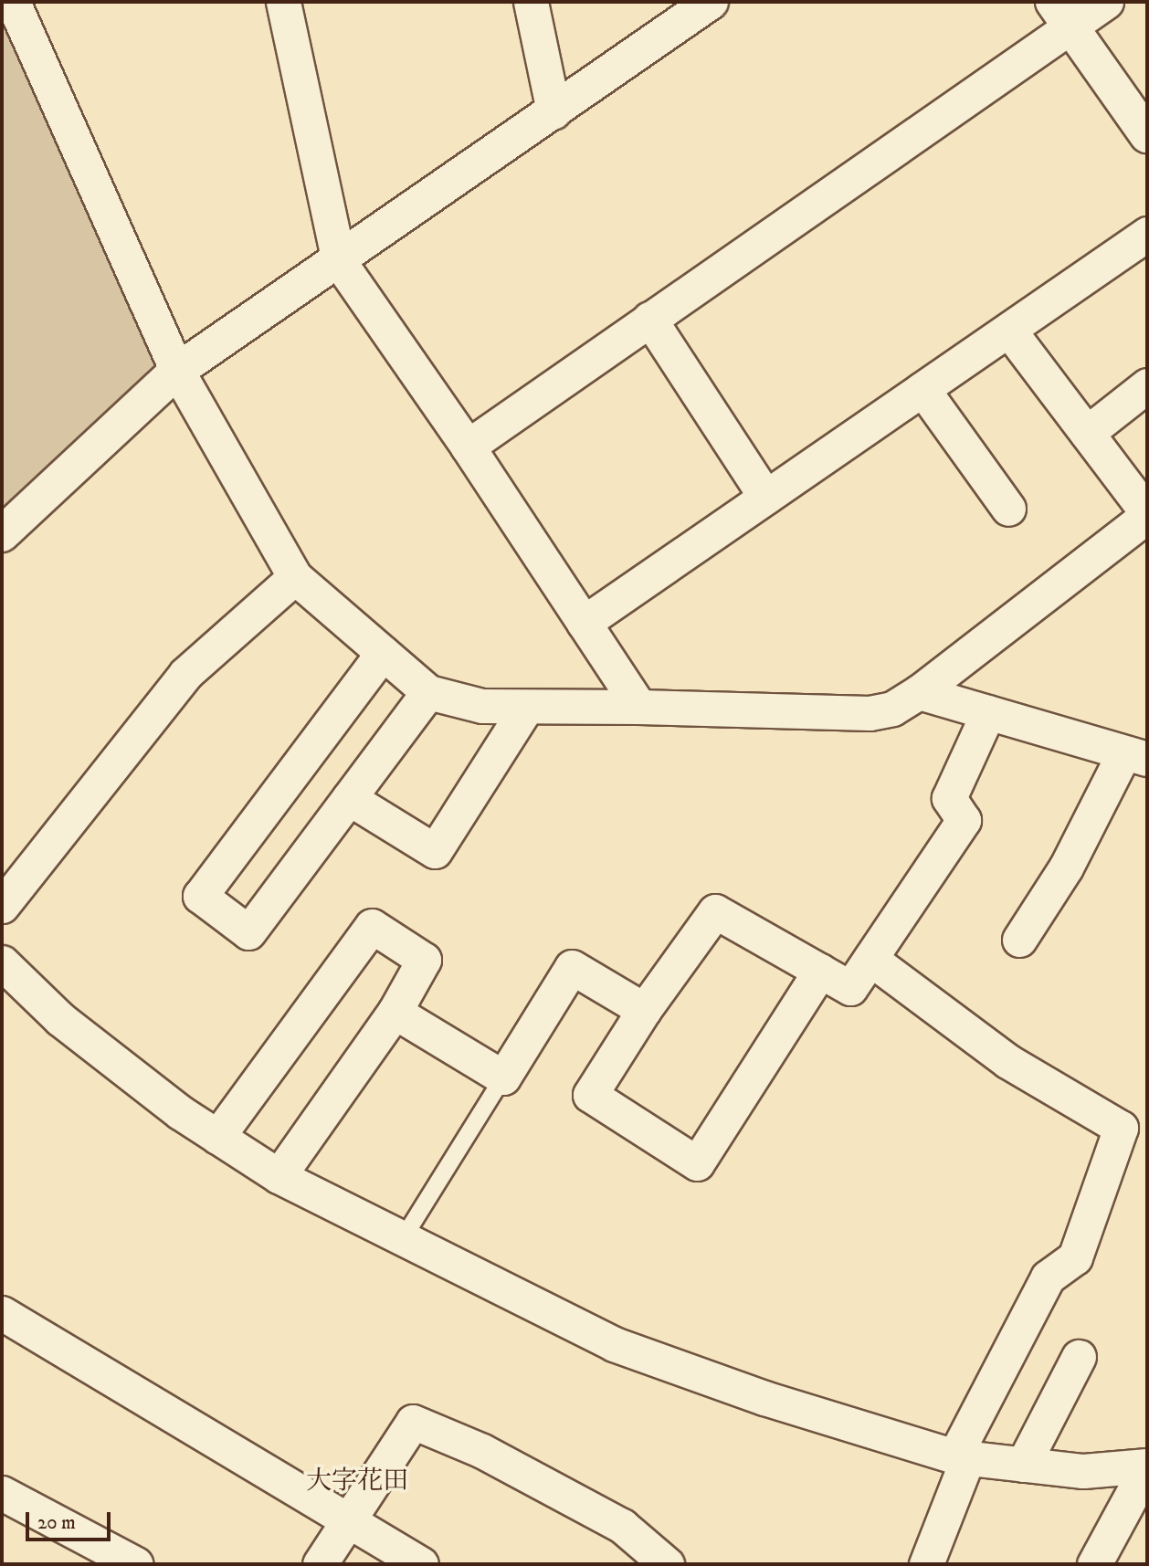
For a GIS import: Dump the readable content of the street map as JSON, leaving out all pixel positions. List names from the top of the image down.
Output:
{
  "districts": ["大字花田"],
  "scale_bar": "20 m"
}
